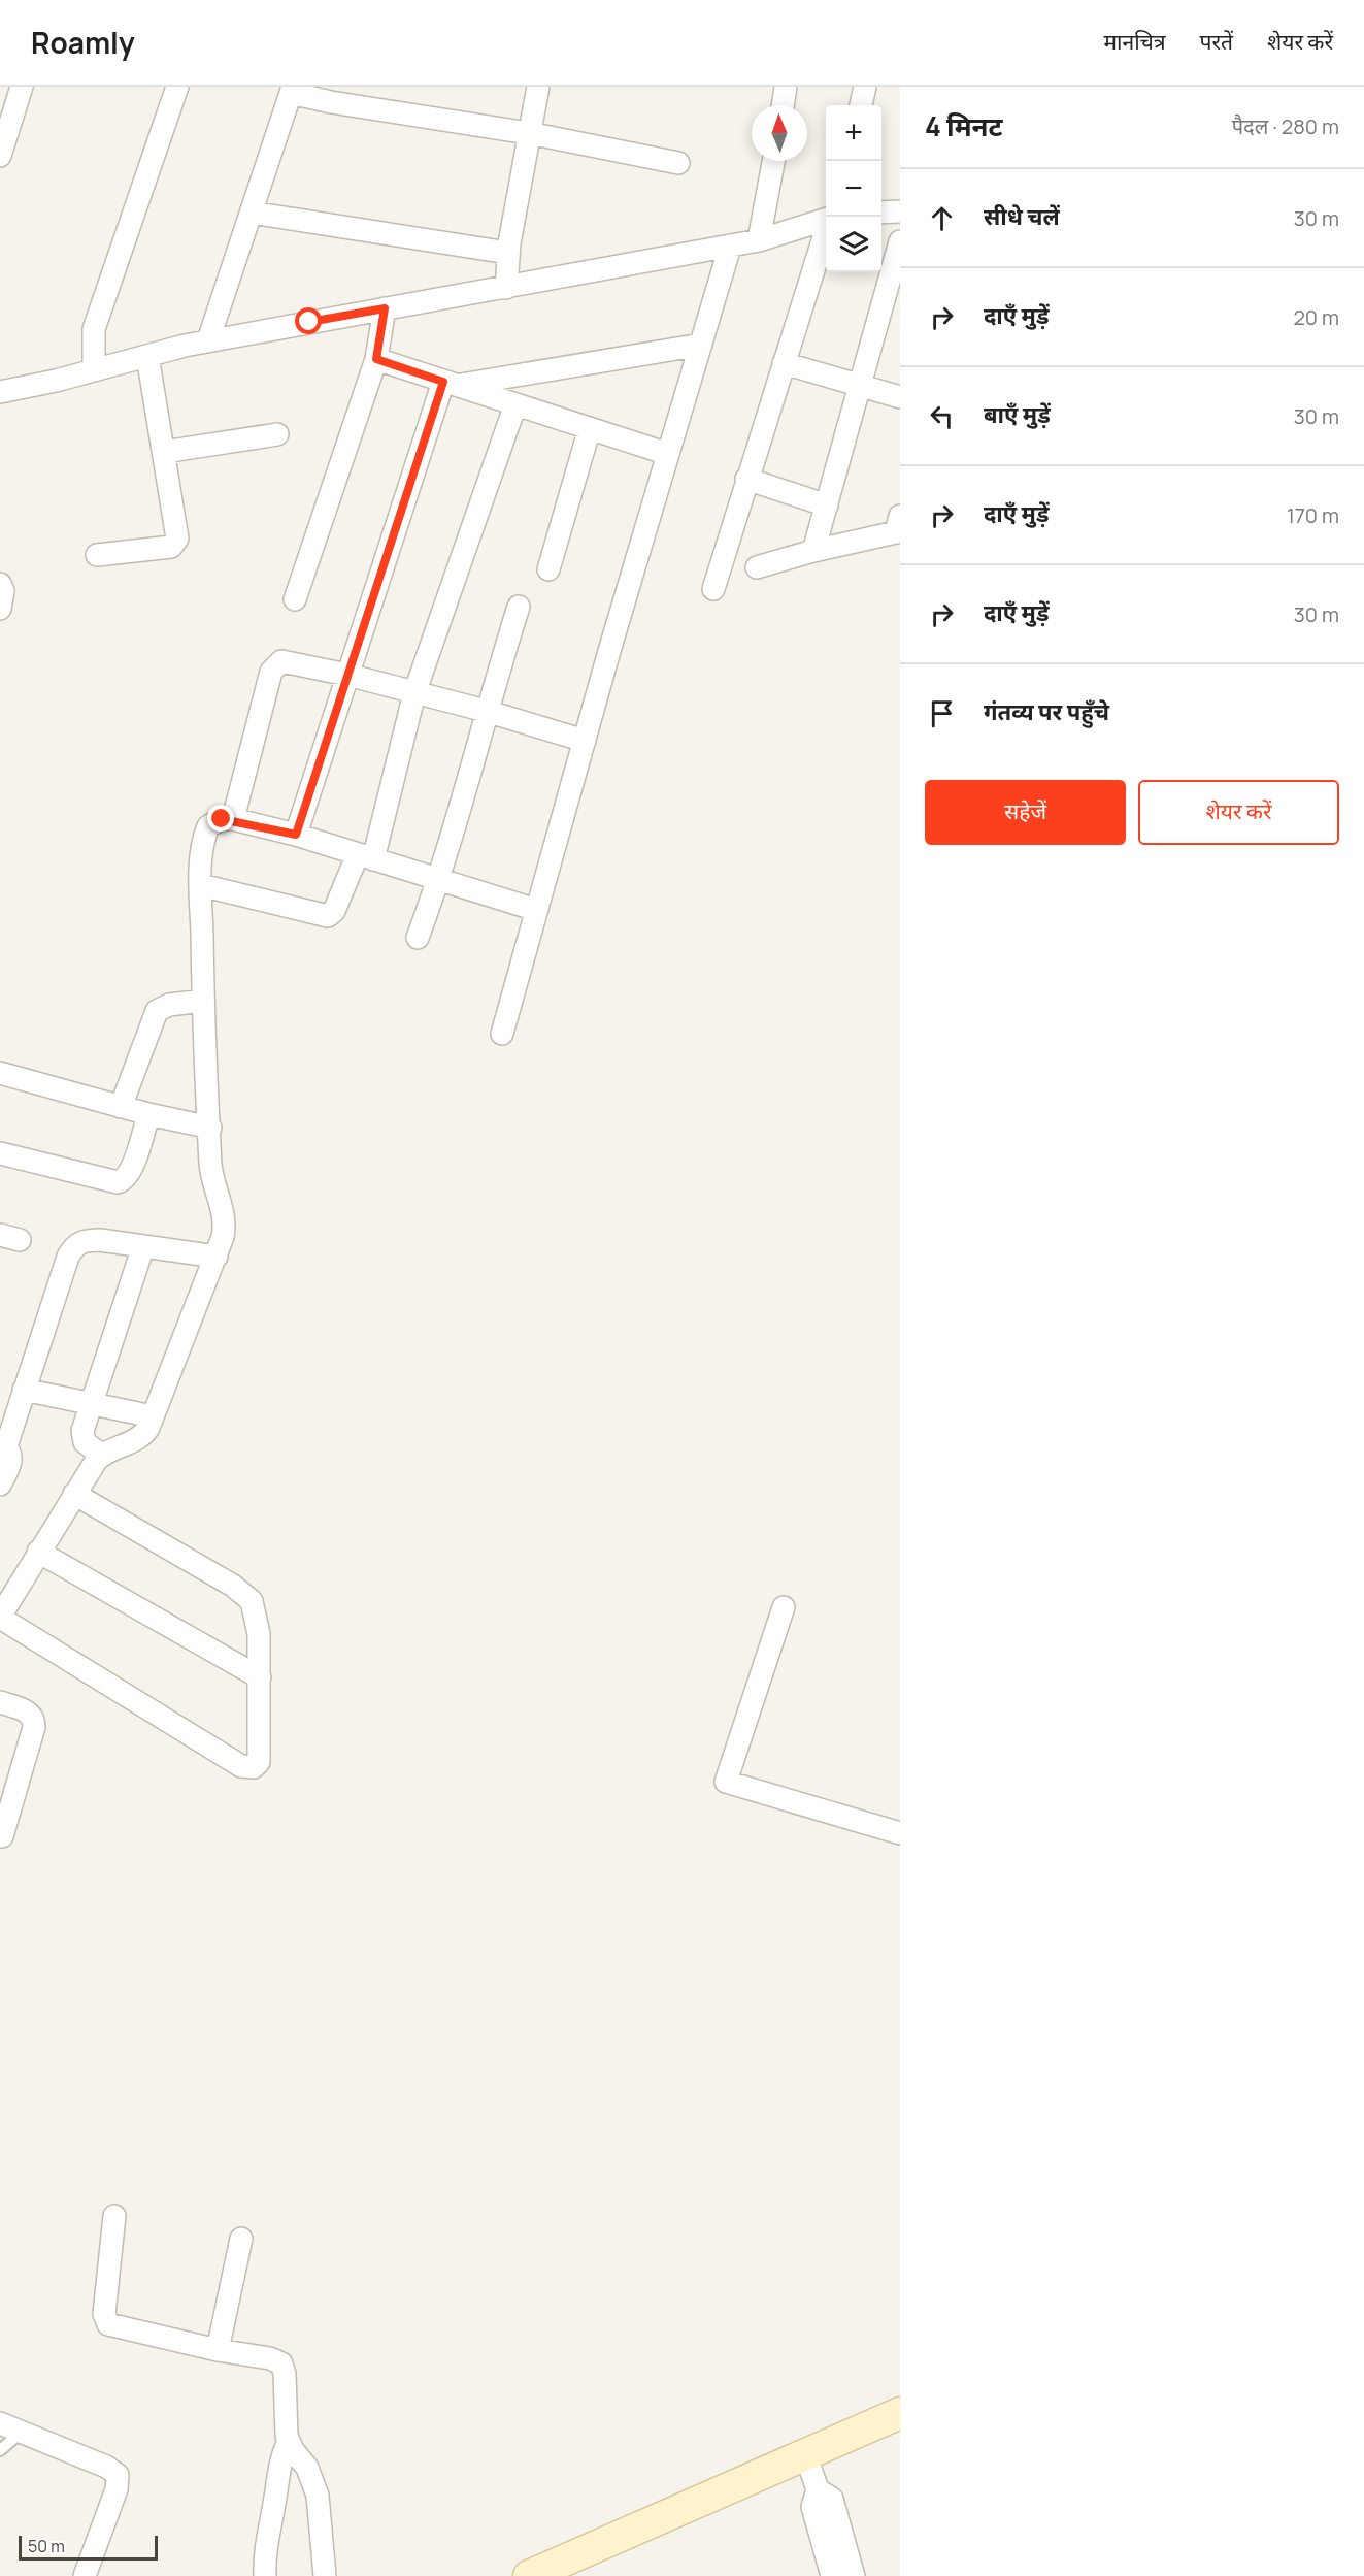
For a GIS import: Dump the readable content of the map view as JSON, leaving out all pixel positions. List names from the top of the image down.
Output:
{
  "scale_bar": "50 m",
  "north": "top",
  "page": {
    "header": "Roamly",
    "nav": ["मानचित्र", "परतें", "शेयर करें"],
    "heading": ["4 मिनट", "पैदल · 280 m"],
    "map_buttons": ["+", "−"],
    "list": [
      ["सीधे चलें", "30 m"],
      ["दाएँ मुड़ें", "20 m"],
      ["बाएँ मुड़ें", "30 m"],
      ["दाएँ मुड़ें", "170 m"],
      ["दाएँ मुड़ें", "30 m"],
      "गंतव्य पर पहुँचे"
    ],
    "buttons": ["सहेजें", "शेयर करें"],
    "scale": "50 m"
  }
}
